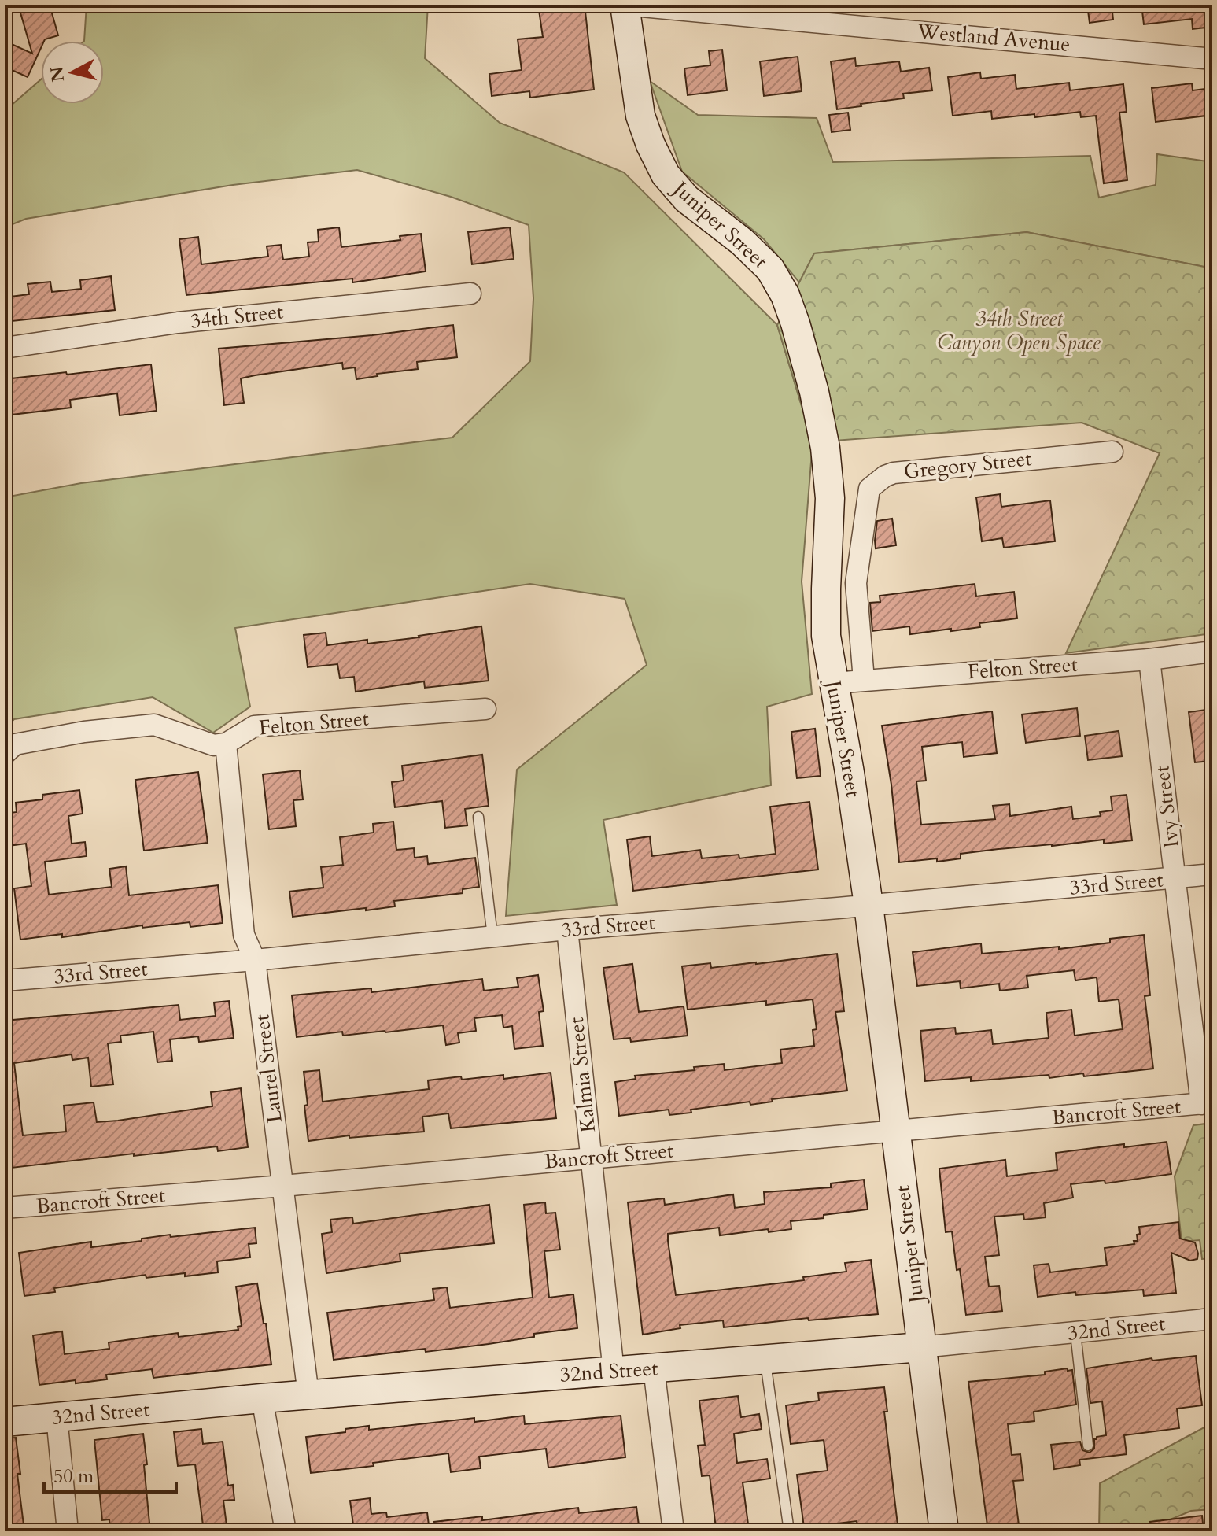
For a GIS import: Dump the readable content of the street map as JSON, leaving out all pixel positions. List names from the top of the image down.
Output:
{
  "streets": {
    "street": [
      "Westland Avenue",
      "Juniper Street",
      "34th Street",
      "Gregory Street",
      "Felton Street",
      "Ivy Street",
      "33rd Street",
      "Laurel Street",
      "Kalmia Street",
      "Bancroft Street",
      "32nd Street"
    ]
  },
  "crossings": [
    ["Westland Avenue", "Juniper Street"],
    ["Juniper Street", "Felton Street"],
    ["Juniper Street", "33rd Street"],
    ["Juniper Street", "Bancroft Street"],
    ["Juniper Street", "32nd Street"],
    ["Gregory Street", "Felton Street"],
    ["Felton Street", "Ivy Street"],
    ["Felton Street", "Laurel Street"],
    ["Ivy Street", "33rd Street"],
    ["Ivy Street", "Bancroft Street"],
    ["33rd Street", "Laurel Street"],
    ["33rd Street", "Kalmia Street"],
    ["Laurel Street", "Bancroft Street"],
    ["Laurel Street", "32nd Street"],
    ["Kalmia Street", "Bancroft Street"],
    ["Kalmia Street", "32nd Street"]
  ],
  "parks": ["34th Street Canyon Open Space"],
  "scale_bar": "50 m",
  "north": "left"
}
